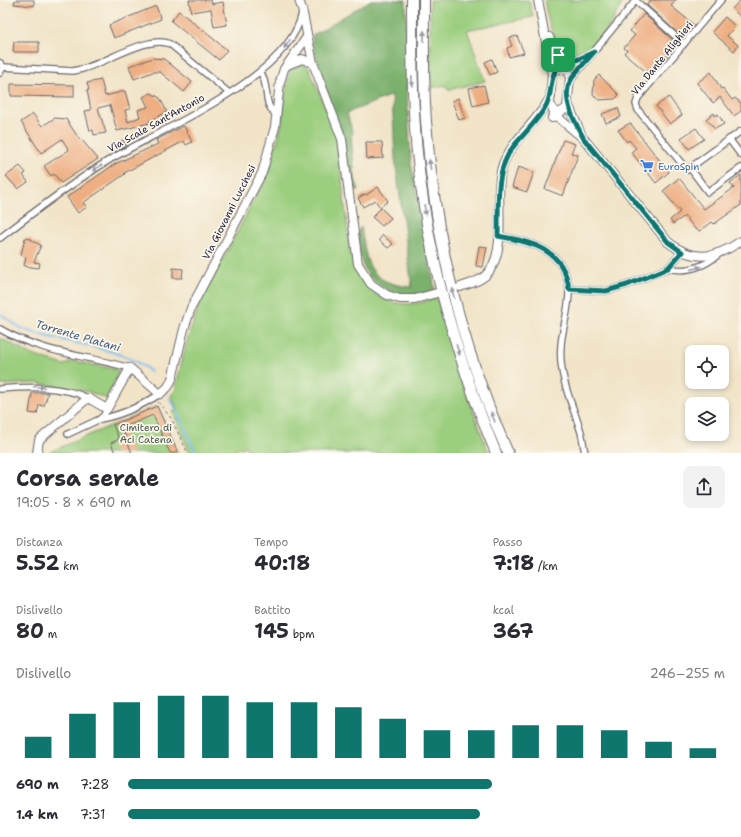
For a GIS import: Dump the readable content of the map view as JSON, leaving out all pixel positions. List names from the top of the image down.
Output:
{
  "streets": {
    "street": ["Via Dante Alighieri", "Via Scale Sant'Antonio", "Via Giovanni Lucchesi"]
  },
  "one_way": ["Via Scale Sant'Antonio"],
  "water": ["Torrente Platani"],
  "parks": ["Cimitero di Aci Catena"],
  "places": {
    "supermarket": ["EuroSpin"]
  },
  "page": {
    "heading": ["Corsa serale", "19:05 · 8 × 690 m"],
    "stats": [
      ["Distanza", "5.52 km"],
      ["Tempo", "40:18"],
      ["Passo", "7:18 /km"],
      ["Dislivello", "80 m"],
      ["Battito", "145 bpm"],
      ["kcal", "367"]
    ],
    "chart": ["Dislivello", "246–255 m"],
    "list": [
      {
        "name": "690 m",
        "note": "7:28"
      },
      {
        "name": "1.4 km",
        "note": "7:31"
      }
    ]
  }
}
